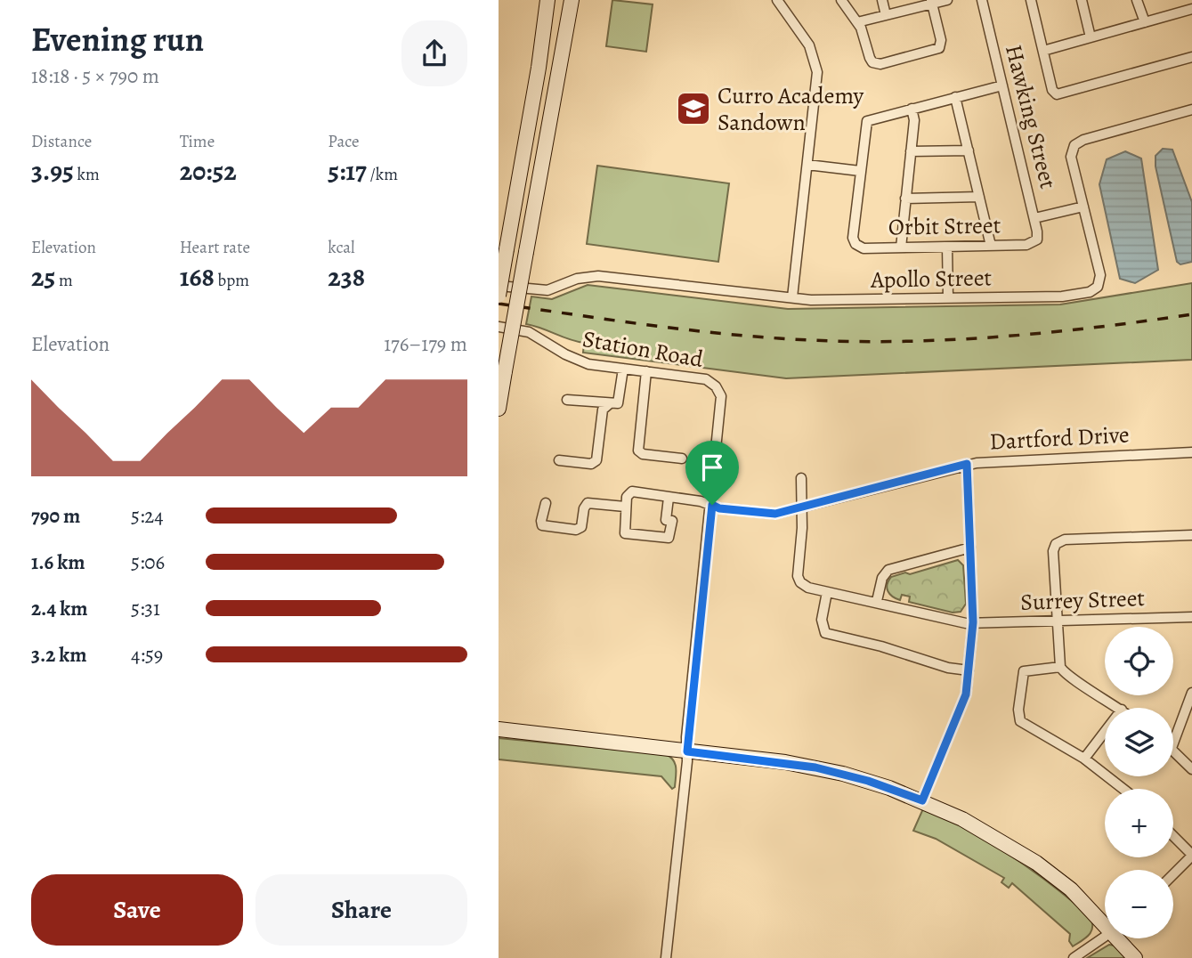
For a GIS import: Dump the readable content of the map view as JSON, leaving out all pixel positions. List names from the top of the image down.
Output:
{
  "streets": {
    "street": [
      "Hawking Street",
      "Orbit Street",
      "Apollo Street",
      "Station Road",
      "Dartford Drive",
      "Surrey Street"
    ]
  },
  "crossings": [
    ["Hawking Street", "Orbit Street"],
    ["Station Road", "Dartford Drive"],
    ["Dartford Drive", "Surrey Street"]
  ],
  "places": {
    "school or university": ["Curro Academy Sandown"]
  },
  "page": {
    "heading": ["Evening run", "18:18 · 5 × 790 m"],
    "stats": [
      ["Distance", "3.95 km"],
      ["Time", "20:52"],
      ["Pace", "5:17 /km"],
      ["Elevation", "25 m"],
      ["Heart rate", "168 bpm"],
      ["kcal", "238"]
    ],
    "chart": ["Elevation", "176–179 m"],
    "list": [
      {
        "name": "790 m",
        "note": "5:24"
      },
      {
        "name": "1.6 km",
        "note": "5:06"
      },
      {
        "name": "2.4 km",
        "note": "5:31"
      },
      {
        "name": "3.2 km",
        "note": "4:59"
      }
    ],
    "map_buttons": ["+", "−"],
    "buttons": ["Save", "Share"]
  }
}
